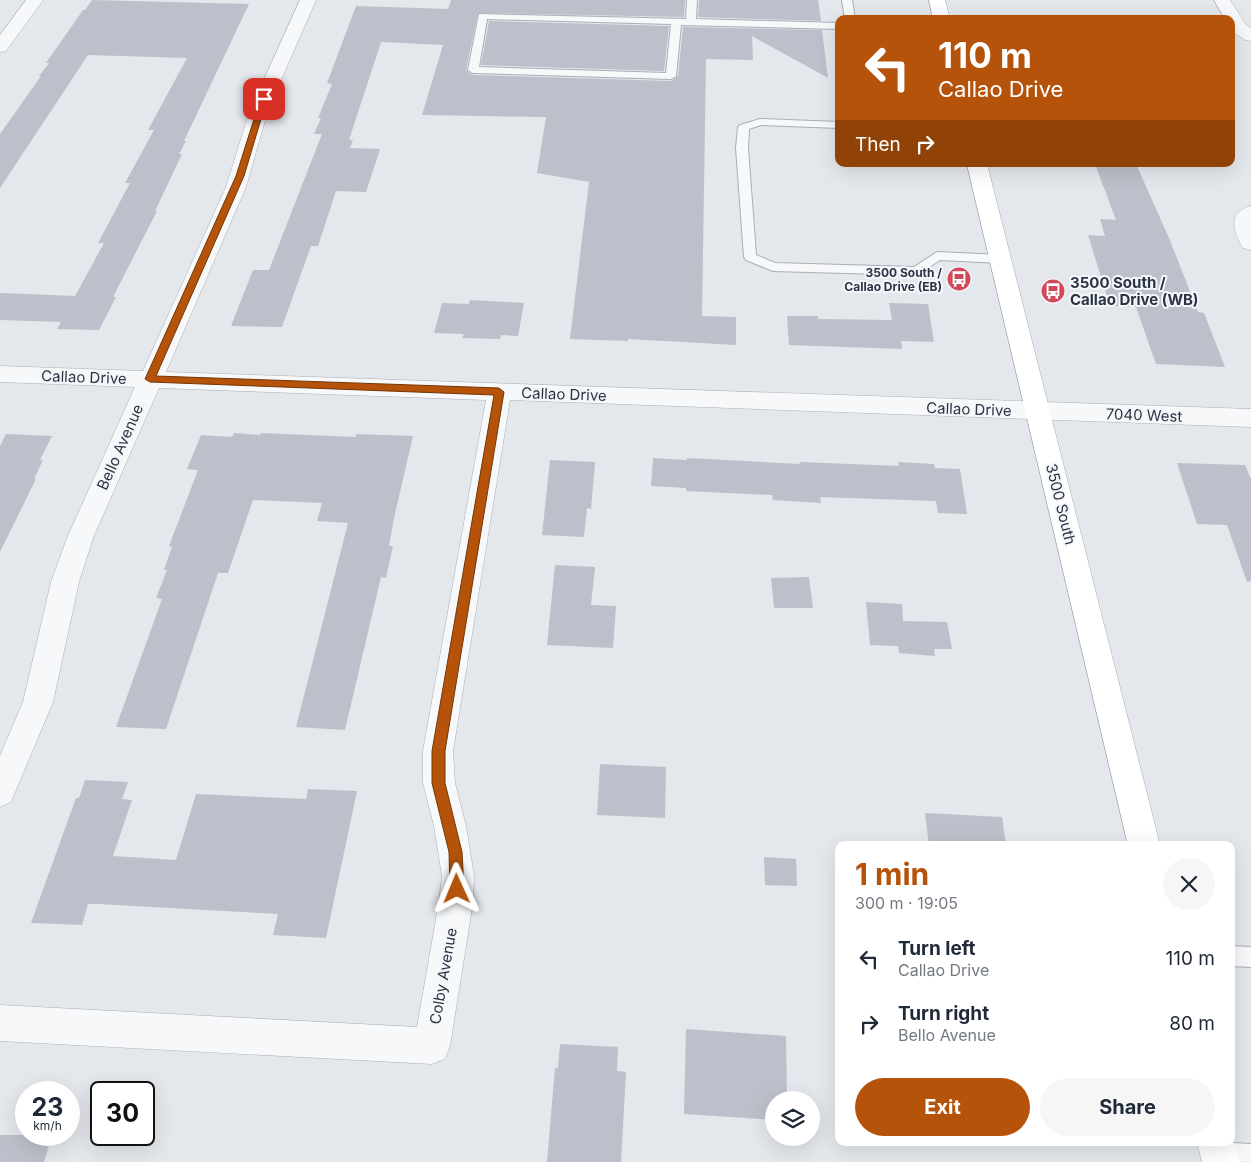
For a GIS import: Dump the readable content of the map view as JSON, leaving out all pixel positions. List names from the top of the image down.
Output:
{
  "streets": {
    "main road": ["3500 South"],
    "street": [
      "Callao Drive",
      "7040 West",
      "Bello Avenue",
      "Colby Avenue"
    ]
  },
  "crossings": [
    ["Callao Drive", "7040 West"],
    ["Callao Drive", "Bello Avenue"],
    ["Callao Drive", "3500 South"],
    ["Callao Drive", "Colby Avenue"],
    ["7040 West", "3500 South"]
  ],
  "places": {
    "bus stop": ["3500 South / Callao Drive (EB)", "3500 South / Callao Drive (WB)"]
  },
  "page": {
    "turn": ["110 m", "Callao Drive"],
    "then": "Then",
    "heading": ["1 min", "300 m · 19:05"],
    "list": [
      {
        "name": "Turn left",
        "note": "Callao Drive",
        "value": "110 m"
      },
      {
        "name": "Turn right",
        "note": "Bello Avenue",
        "value": "80 m"
      }
    ],
    "buttons": ["Exit", "Share"],
    "speed": "23 km/h",
    "limit": "30"
  }
}
